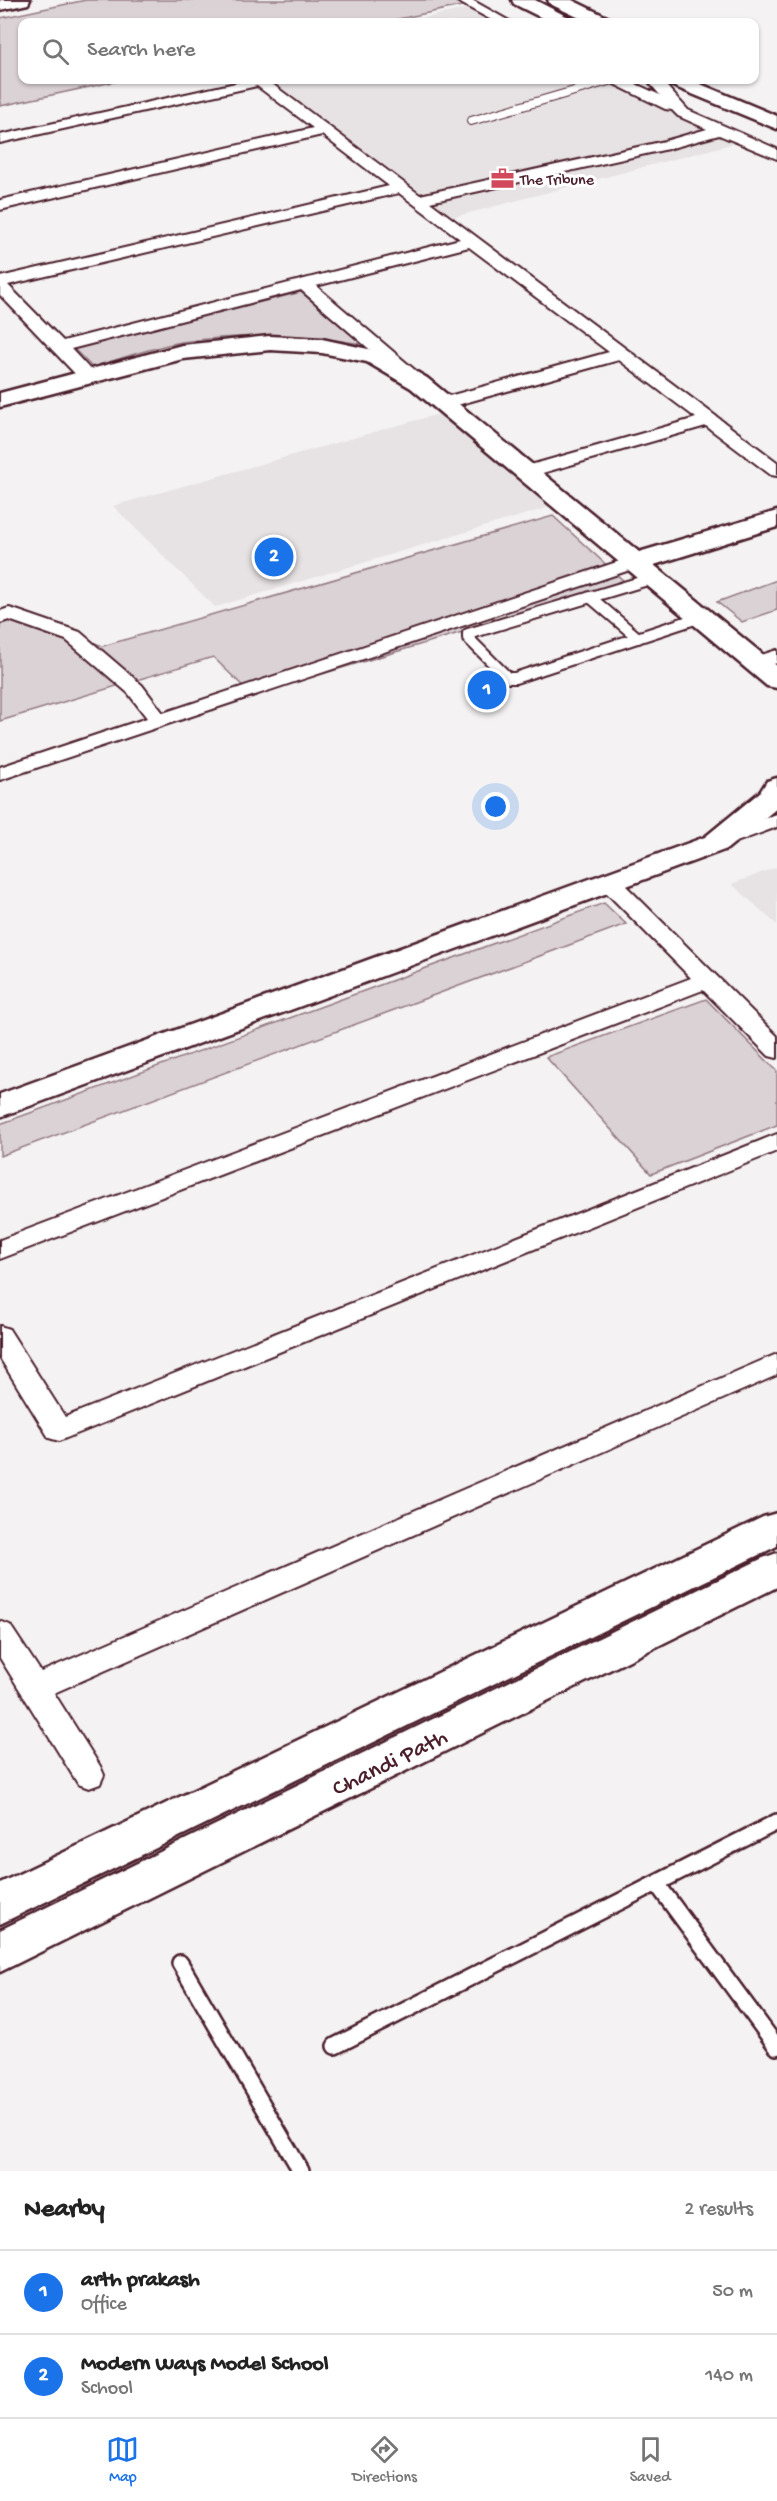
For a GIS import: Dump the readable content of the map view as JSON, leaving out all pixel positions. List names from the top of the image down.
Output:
{
  "streets": {
    "street": ["Chandi Path"]
  },
  "places": {
    "office": ["The Tribune"]
  },
  "page": {
    "search": "Search here",
    "pins": ["2", "1"],
    "heading": ["Nearby", "2 results"],
    "list": [
      {
        "mark": "1",
        "name": "arth prakash",
        "note": "Office",
        "value": "50 m"
      },
      {
        "mark": "2",
        "name": "Modern Ways Model School",
        "note": "School",
        "value": "140 m"
      }
    ],
    "nav": ["Map", "Directions", "Saved"]
  }
}
